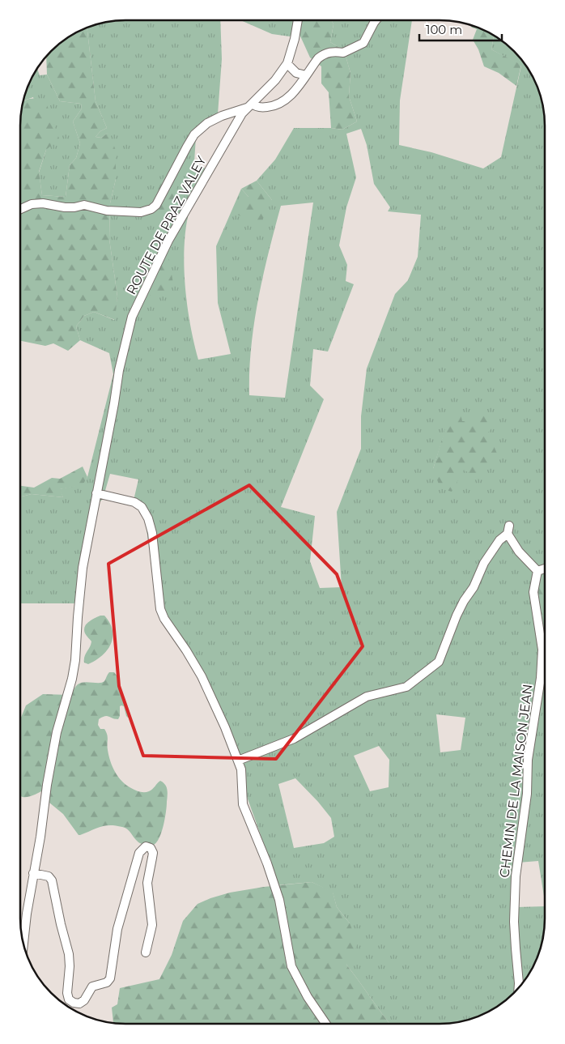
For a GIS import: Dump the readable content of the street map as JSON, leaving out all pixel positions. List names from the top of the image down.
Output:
{
  "streets": {
    "street": ["ROUTE DE PRAZ VALEY", "CHEMIN DE LA MAISON JEAN"]
  },
  "scale_bar": "100 m"
}
